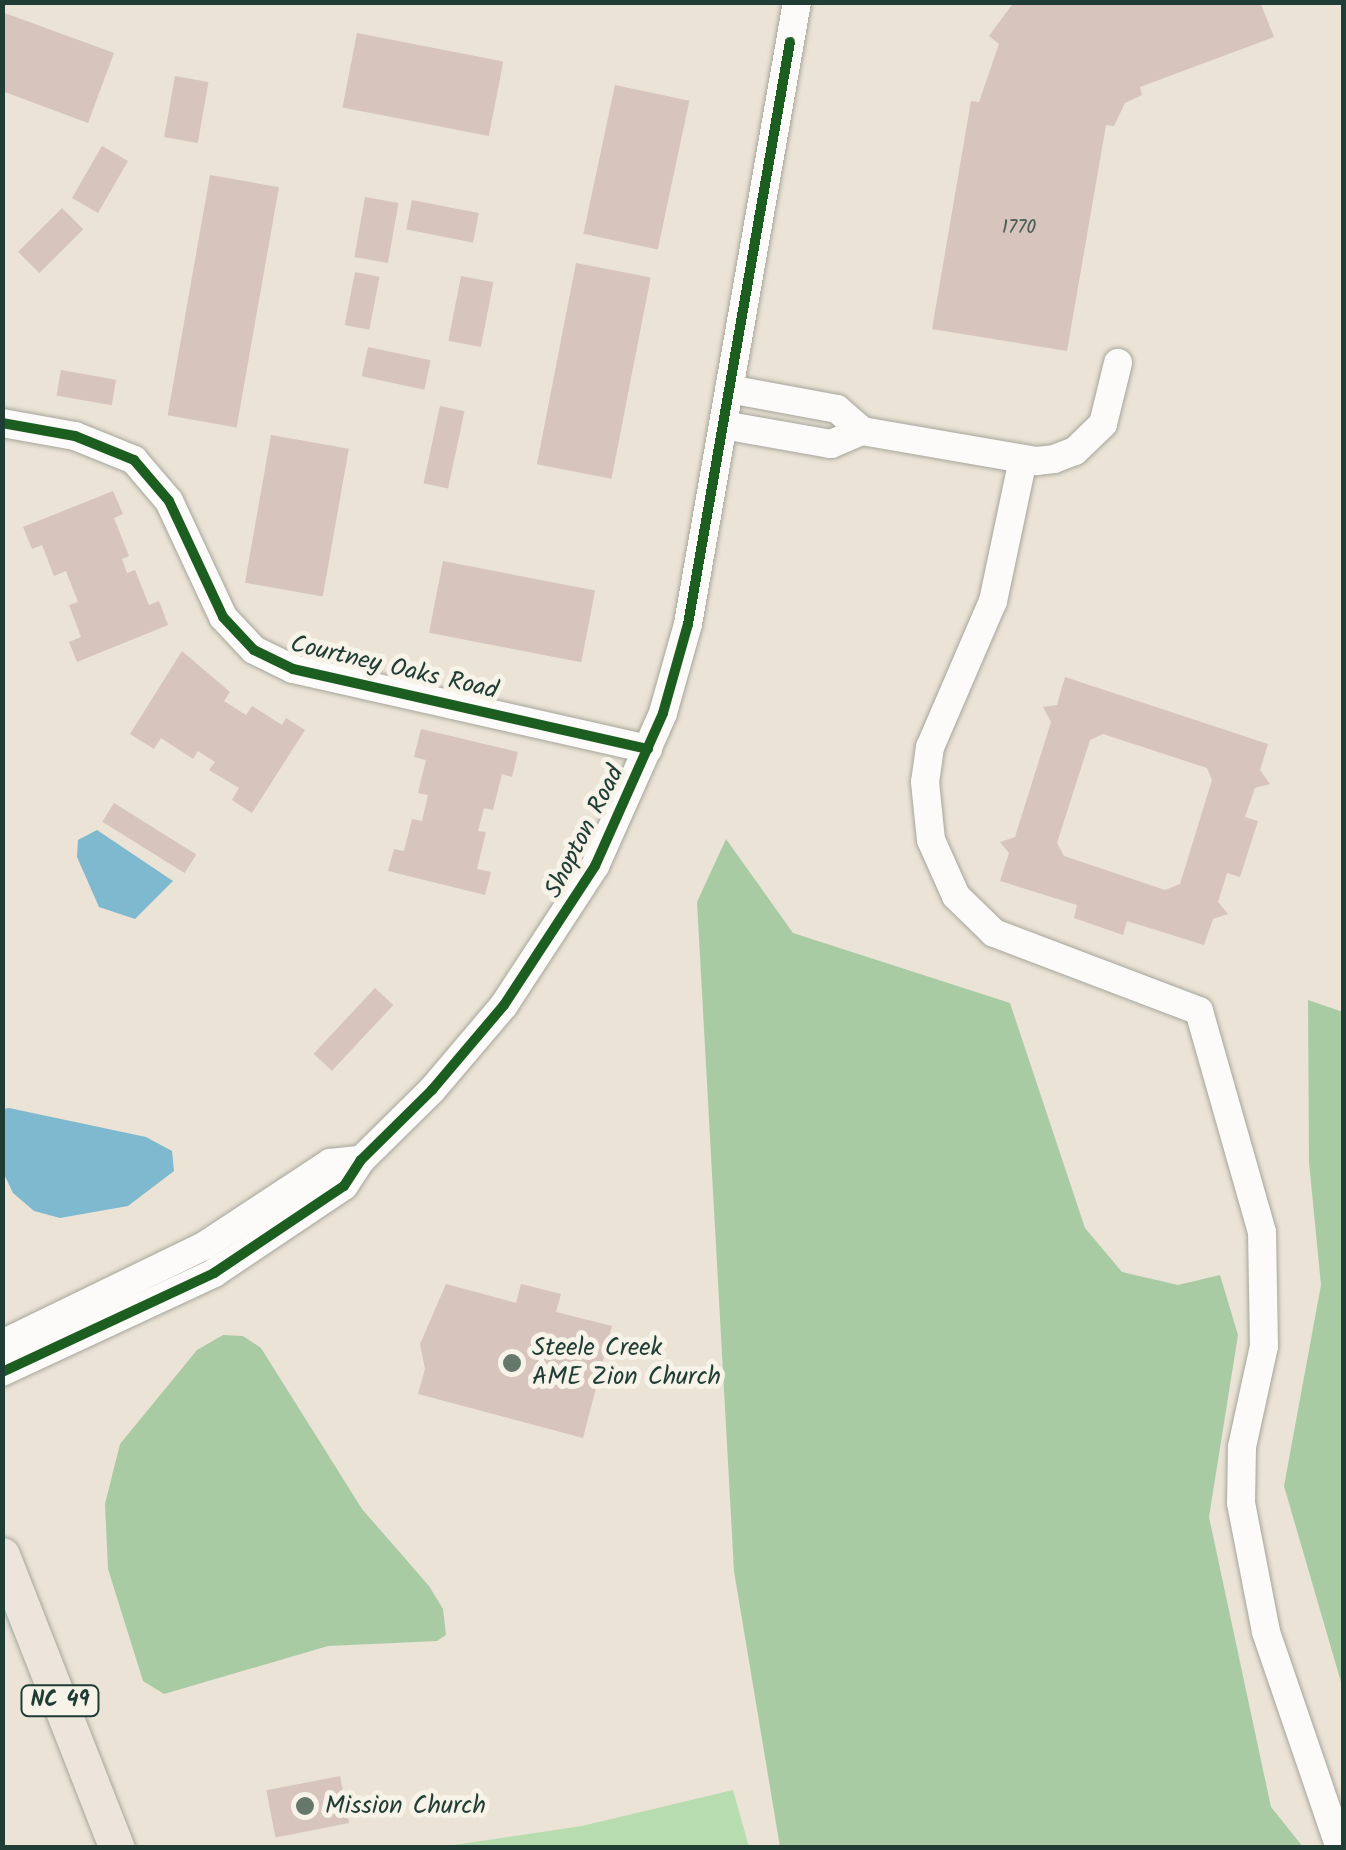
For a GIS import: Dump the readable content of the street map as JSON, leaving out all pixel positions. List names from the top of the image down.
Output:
{
  "streets": {
    "main road": ["NC 49"],
    "street": ["Courtney Oaks Road", "Shopton Road"]
  },
  "crossings": [
    ["Courtney Oaks Road", "Shopton Road"]
  ],
  "places": ["Steele Creek AME Zion Church", "Mission Church"],
  "house_numbers": ["1770"]
}
